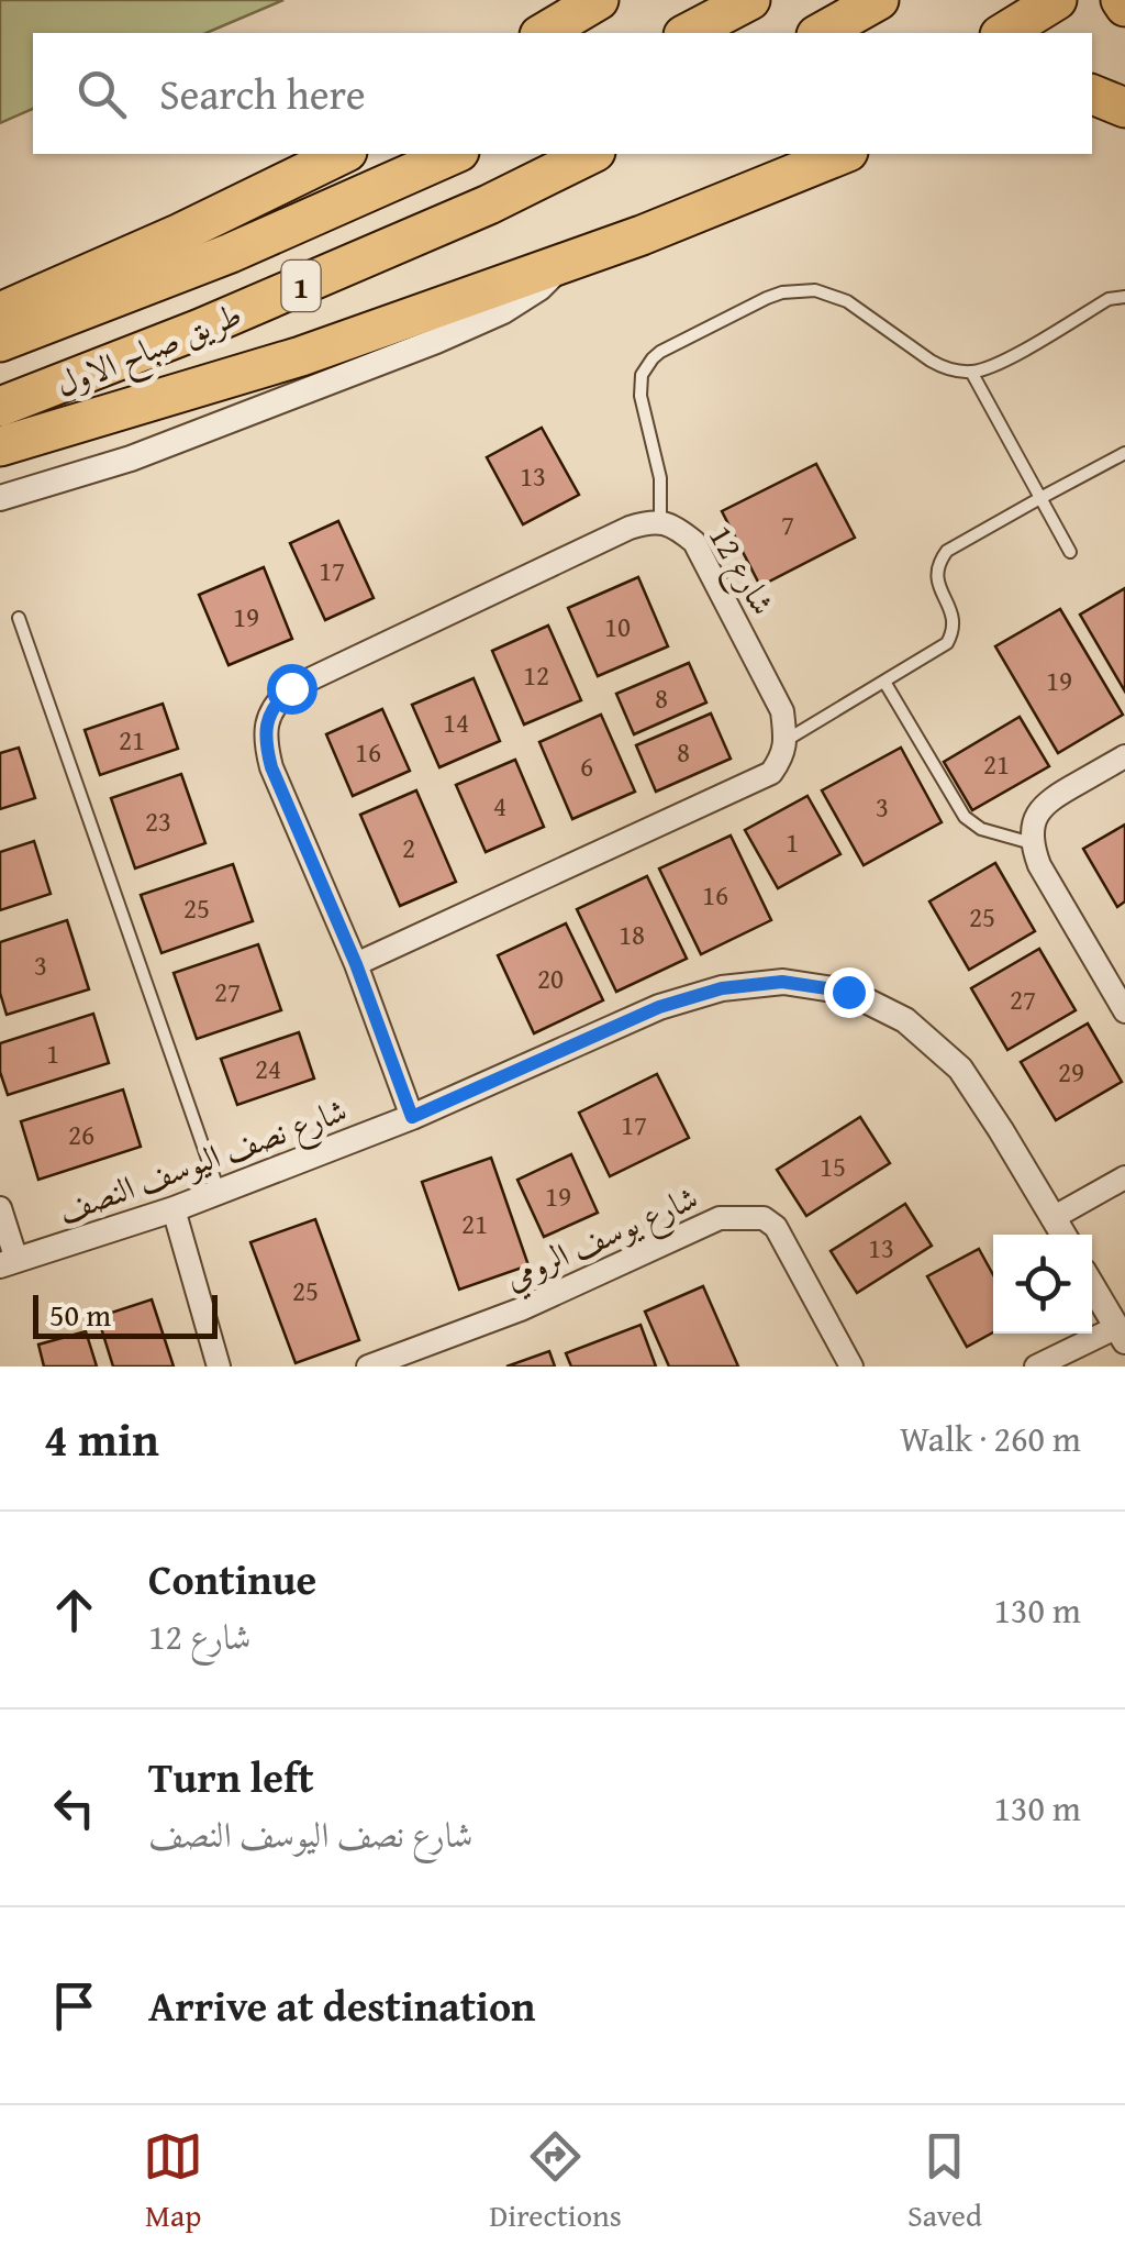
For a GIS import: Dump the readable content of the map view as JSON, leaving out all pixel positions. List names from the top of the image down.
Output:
{
  "streets": {
    "highway": ["1", "طريق صباح الاول"],
    "street": ["شارع 12", "شارع نصف اليوسف النصف", "شارع يوسف الرومي"]
  },
  "crossings": [
    ["شارع 12", "شارع نصف اليوسف النصف"]
  ],
  "house_numbers": [
    "13",
    "7",
    "17",
    "19",
    "10",
    "12",
    "19",
    "8",
    "14",
    "21",
    "16",
    "8",
    "21",
    "6",
    "4",
    "3",
    "23",
    "1",
    "2",
    "16",
    "25",
    "25",
    "18",
    "3",
    "20",
    "27",
    "27",
    "1",
    "24",
    "29",
    "17",
    "26",
    "15",
    "19",
    "21",
    "13",
    "25"
  ],
  "scale_bar": "50 m",
  "page": {
    "search": "Search here",
    "scale": "50 m",
    "heading": ["4 min", "Walk · 260 m"],
    "list": [
      ["Continue", "شارع 12", "130 m"],
      ["Turn left", "شارع نصف اليوسف النصف", "130 m"],
      "Arrive at destination"
    ],
    "nav": ["Map", "Directions", "Saved"]
  }
}
